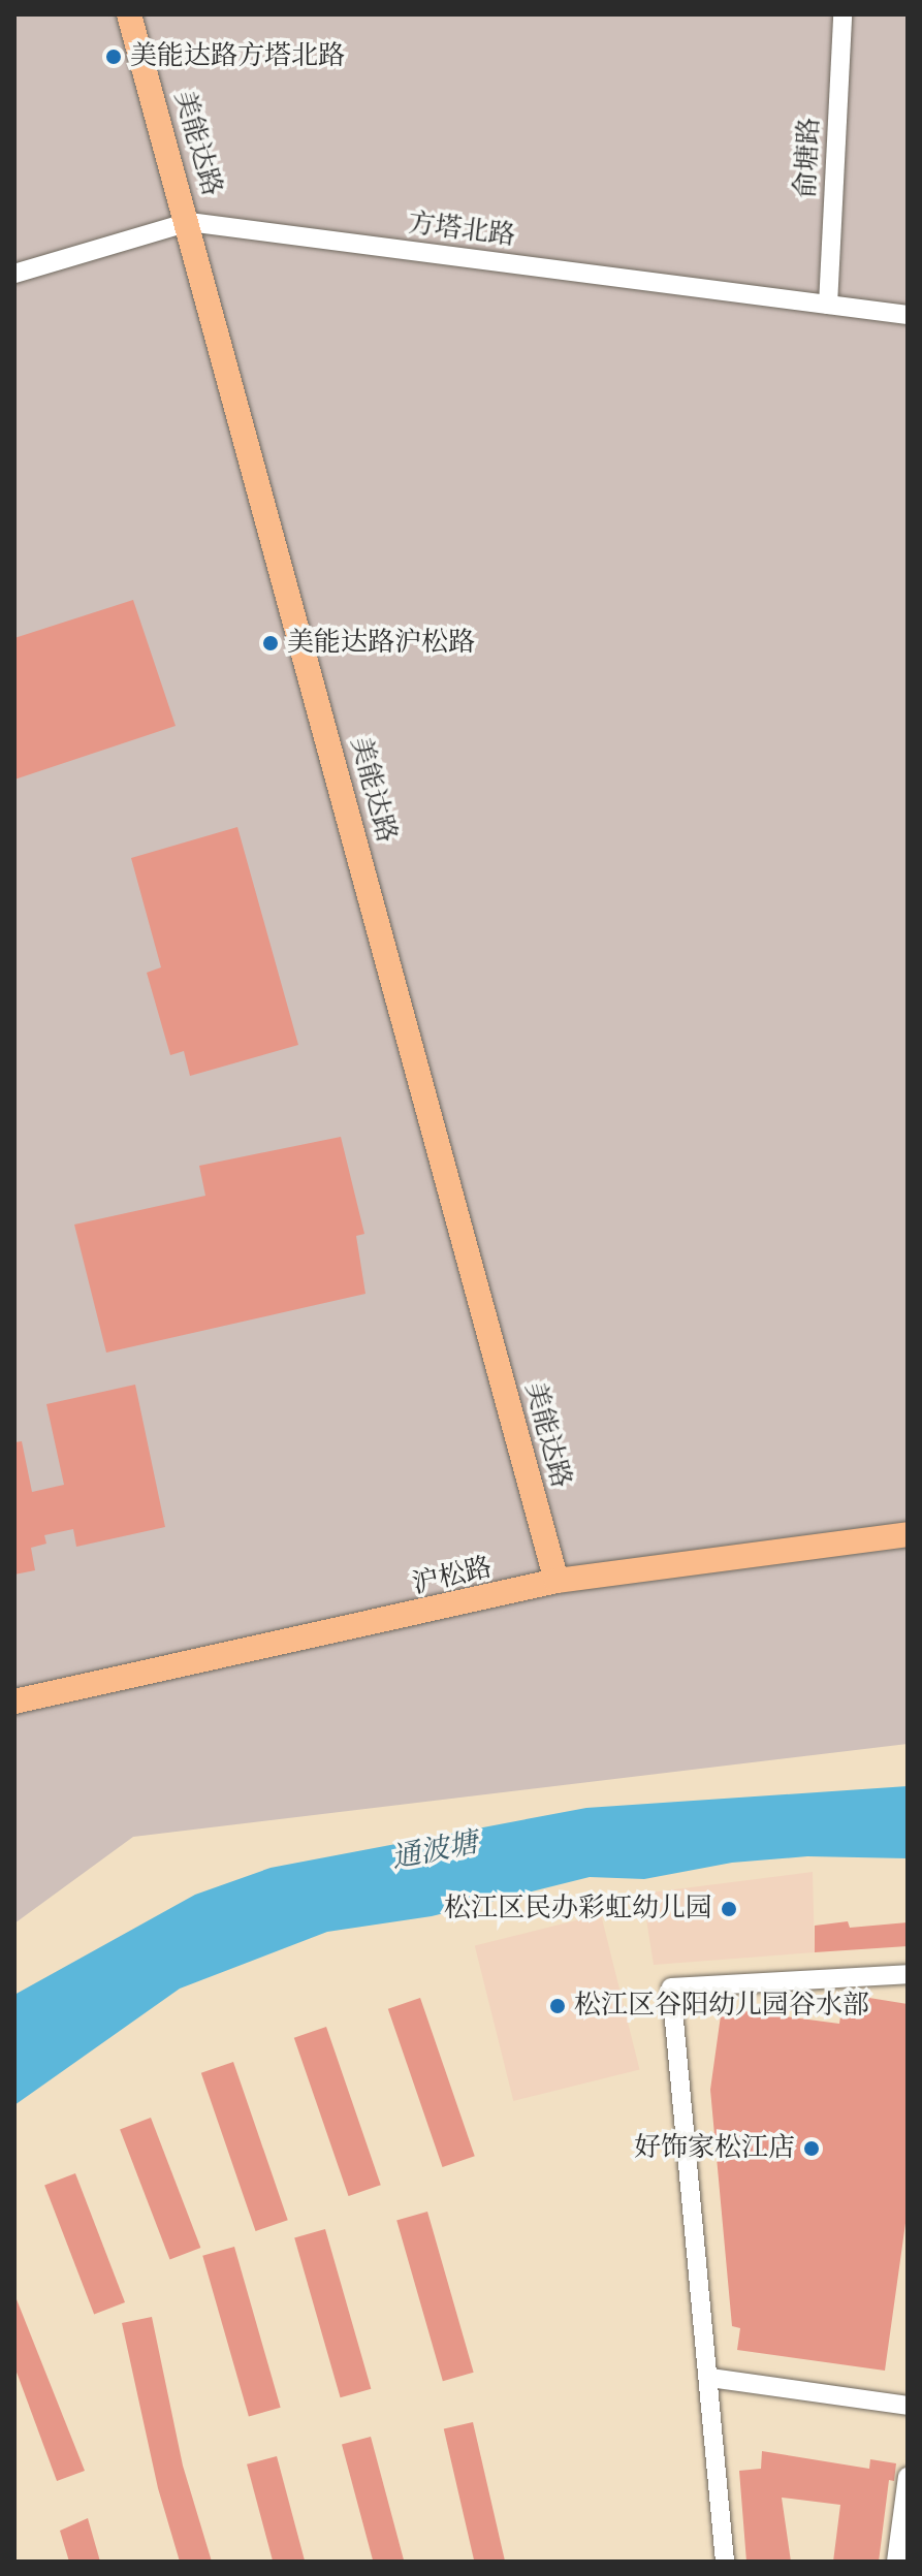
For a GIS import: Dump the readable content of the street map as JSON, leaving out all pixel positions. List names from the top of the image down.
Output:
{
  "streets": {
    "main road": ["美能达路", "沪松路"],
    "street": ["俞塘路", "方塔北路"]
  },
  "crossings": [
    ["美能达路", "方塔北路"],
    ["美能达路", "沪松路"],
    ["俞塘路", "方塔北路"]
  ],
  "water": ["通波塘"],
  "places": [
    "美能达路方塔北路",
    "美能达路沪松路",
    "松江区民办彩虹幼儿园",
    "松江区谷阳幼儿园谷水部",
    "好饰家松江店"
  ]
}
